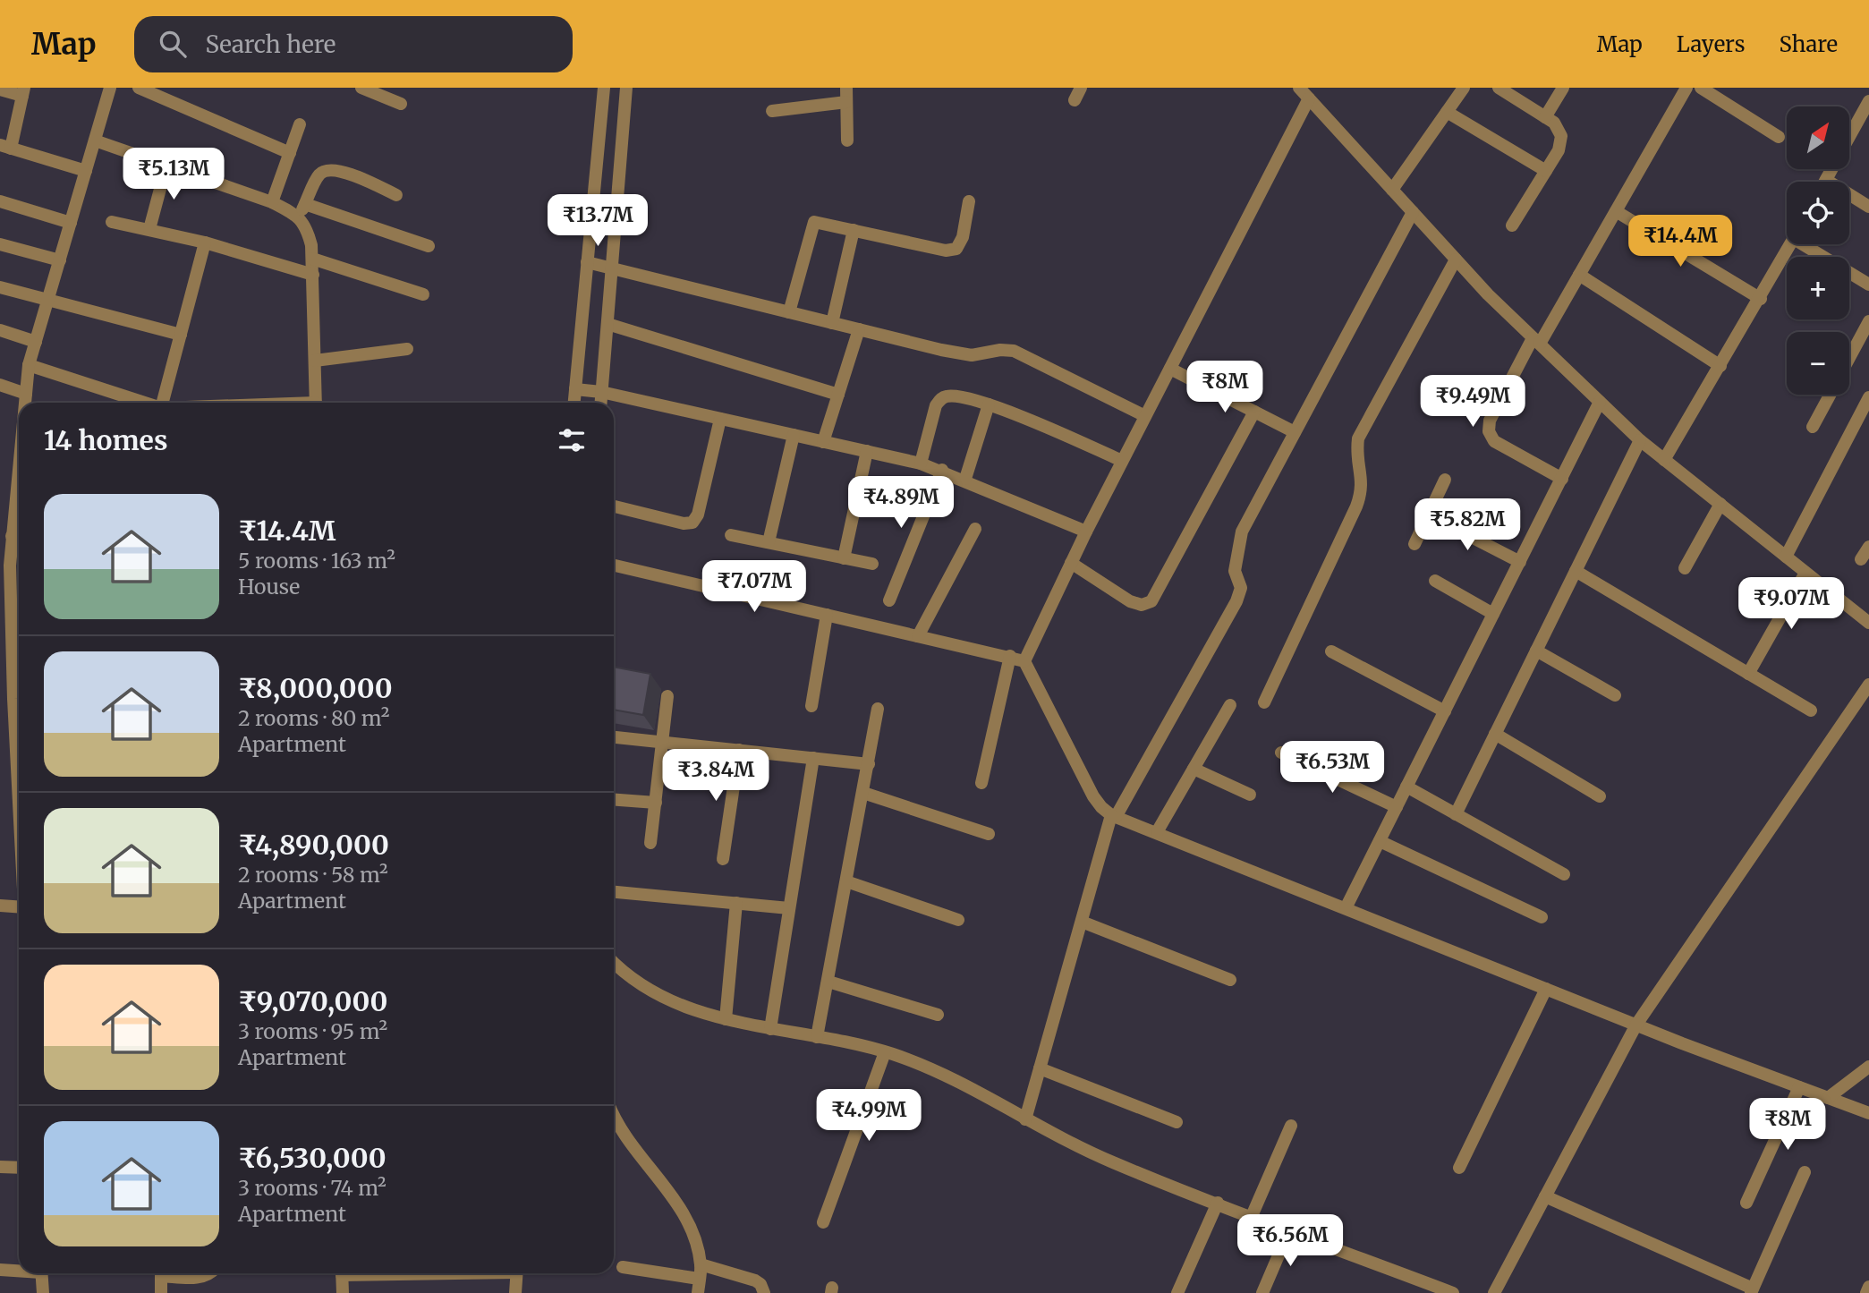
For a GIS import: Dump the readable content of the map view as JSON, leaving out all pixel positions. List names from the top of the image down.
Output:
{
  "north": "top right",
  "page": {
    "header": "Map",
    "search": "Search here",
    "nav": ["Map", "Layers", "Share"],
    "map_buttons": ["+", "−"],
    "price": [
      "₹5.13M",
      "₹13.7M",
      "₹14.4M",
      "₹8M",
      "₹9.49M",
      "₹4.89M",
      "₹5.82M",
      "₹7.07M",
      "₹9.07M",
      "₹6.53M",
      "₹3.84M",
      "₹4.99M",
      "₹8M",
      "₹6.56M"
    ],
    "heading": "14 homes",
    "list": [
      {
        "name": "₹14.4M",
        "note": "5 rooms · 163 m² · House"
      },
      {
        "name": "₹8,000,000",
        "note": "2 rooms · 80 m² · Apartment"
      },
      {
        "name": "₹4,890,000",
        "note": "2 rooms · 58 m² · Apartment"
      },
      {
        "name": "₹9,070,000",
        "note": "3 rooms · 95 m² · Apartment"
      },
      {
        "name": "₹6,530,000",
        "note": "3 rooms · 74 m² · Apartment"
      }
    ]
  }
}
